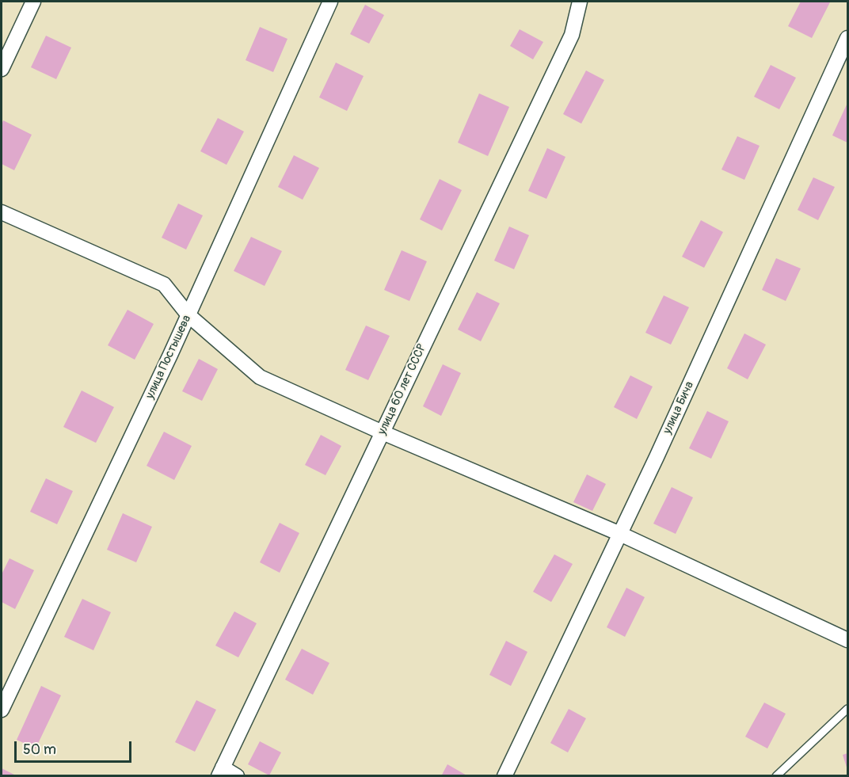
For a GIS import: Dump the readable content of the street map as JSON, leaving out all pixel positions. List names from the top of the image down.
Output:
{
  "streets": {
    "street": ["улица Постышева", "улица 60 лет СССР", "улица Бича"]
  },
  "scale_bar": "50 m"
}
